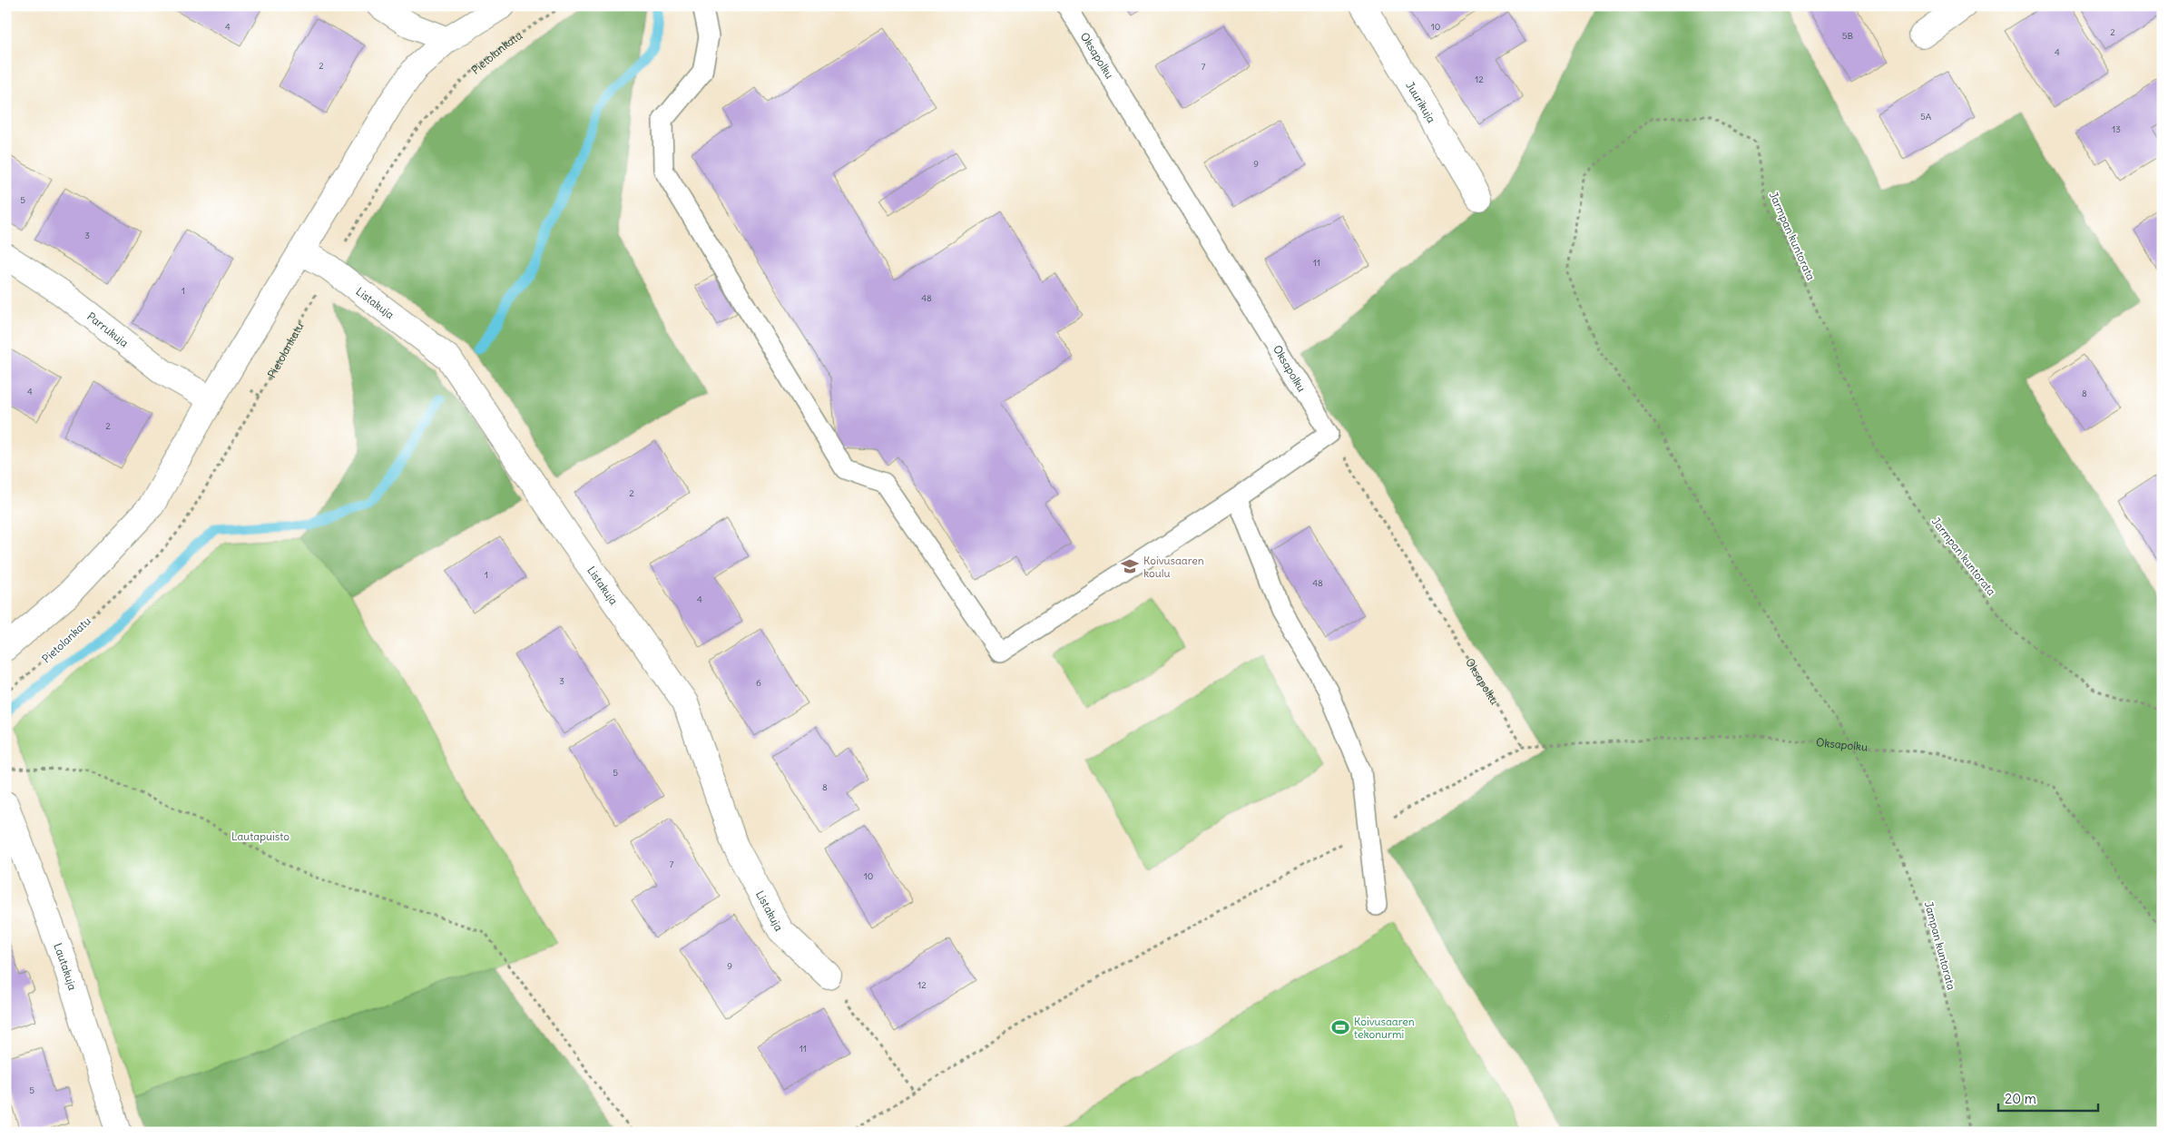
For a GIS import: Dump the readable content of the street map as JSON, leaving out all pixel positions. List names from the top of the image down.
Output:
{
  "streets": {
    "street": [
      "Juurikuja",
      "Listakuja",
      "Parrukuja",
      "Lautakuja"
    ],
    "lane": ["Oksapolku"],
    "path": ["Pietolankatu", "Jarmpan kuntorata", "Jampan kuntorata"]
  },
  "crossings": [
    ["Pietolankatu", "Listakuja"],
    ["Oksapolku", "Jarmpan kuntorata"],
    ["Oksapolku", "Jampan kuntorata"],
    ["Jarmpan kuntorata", "Jampan kuntorata"]
  ],
  "parks": ["Lautapuisto"],
  "places": {
    "school or university": ["Koivusaaren koulu"],
    "sports": ["Koivusaaren tekonurmi"]
  },
  "house_numbers": [
    "4",
    "10",
    "2",
    "5B",
    "4",
    "2",
    "7",
    "12",
    "5A",
    "13",
    "9",
    "5",
    "3",
    "11",
    "1",
    "48",
    "4",
    "8",
    "2",
    "2",
    "1",
    "48",
    "4",
    "3",
    "6",
    "5",
    "8",
    "7",
    "10",
    "9",
    "12",
    "11",
    "5"
  ],
  "scale_bar": "20 m"
}
